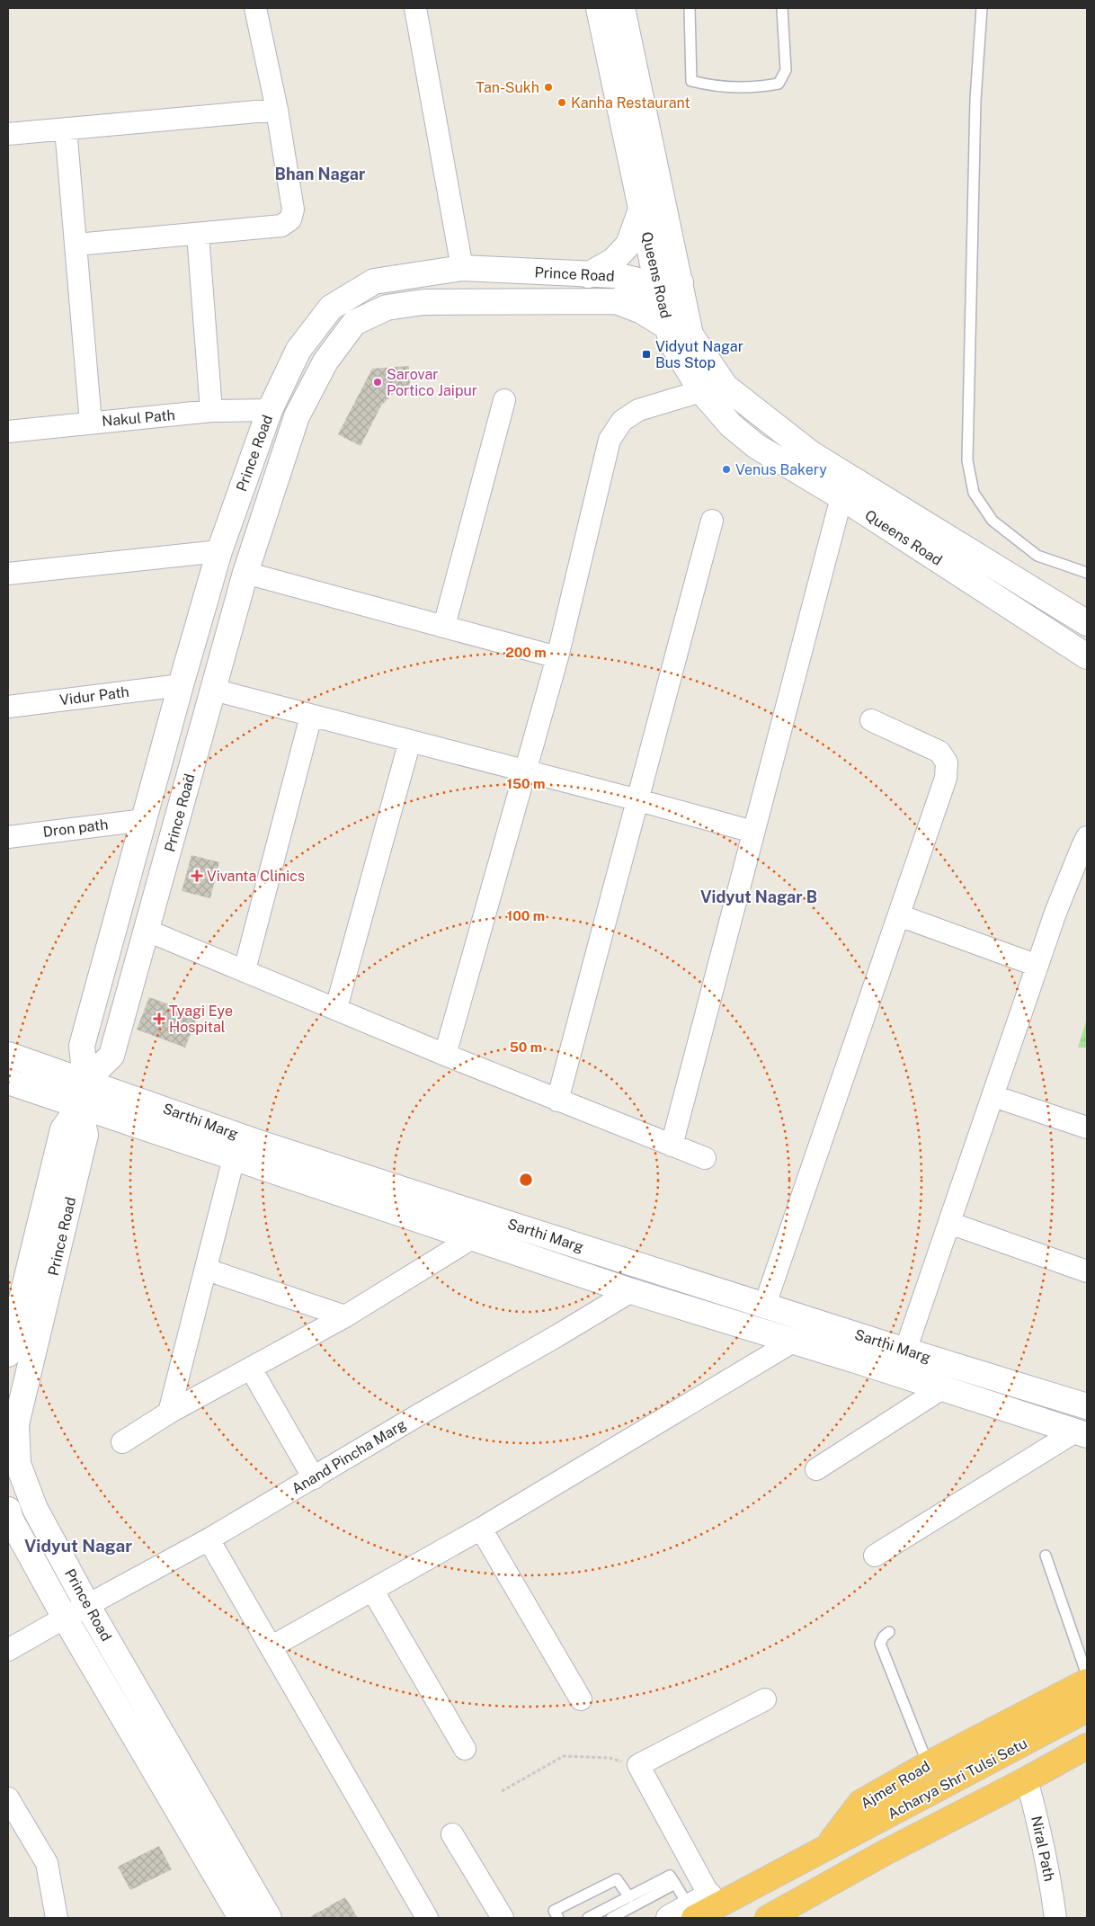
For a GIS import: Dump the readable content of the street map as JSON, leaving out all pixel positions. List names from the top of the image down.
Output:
{
  "streets": {
    "highway": ["Acharya Shri Tulsi Setu", "Ajmer Road"],
    "street": [
      "Prince Road",
      "Queens Road",
      "Nakul Path",
      "Vidur Path",
      "Dron path",
      "Sarthi Marg",
      "Anand Pincha Marg",
      "Niral Path"
    ]
  },
  "crossings": [
    ["Prince Road", "Queens Road"],
    ["Prince Road", "Nakul Path"],
    ["Prince Road", "Vidur Path"],
    ["Prince Road", "Dron path"],
    ["Prince Road", "Sarthi Marg"],
    ["Prince Road", "Anand Pincha Marg"],
    ["Acharya Shri Tulsi Setu", "Ajmer Road"]
  ],
  "districts": ["Bhan Nagar", "Vidyut Nagar B", "Vidyut Nagar"],
  "places": {
    "other": [
      "Tan-Sukh",
      "Kanha Restaurant",
      "Sarovar Portico Jaipur",
      "Venus Bakery"
    ],
    "transit": ["Vidyut Nagar Bus Stop"],
    "health": ["Vivanta Clinics", "Tyagi Eye Hospital"]
  },
  "rings": [
    "200 m",
    "150 m",
    "100 m",
    "50 m"
  ]
}
